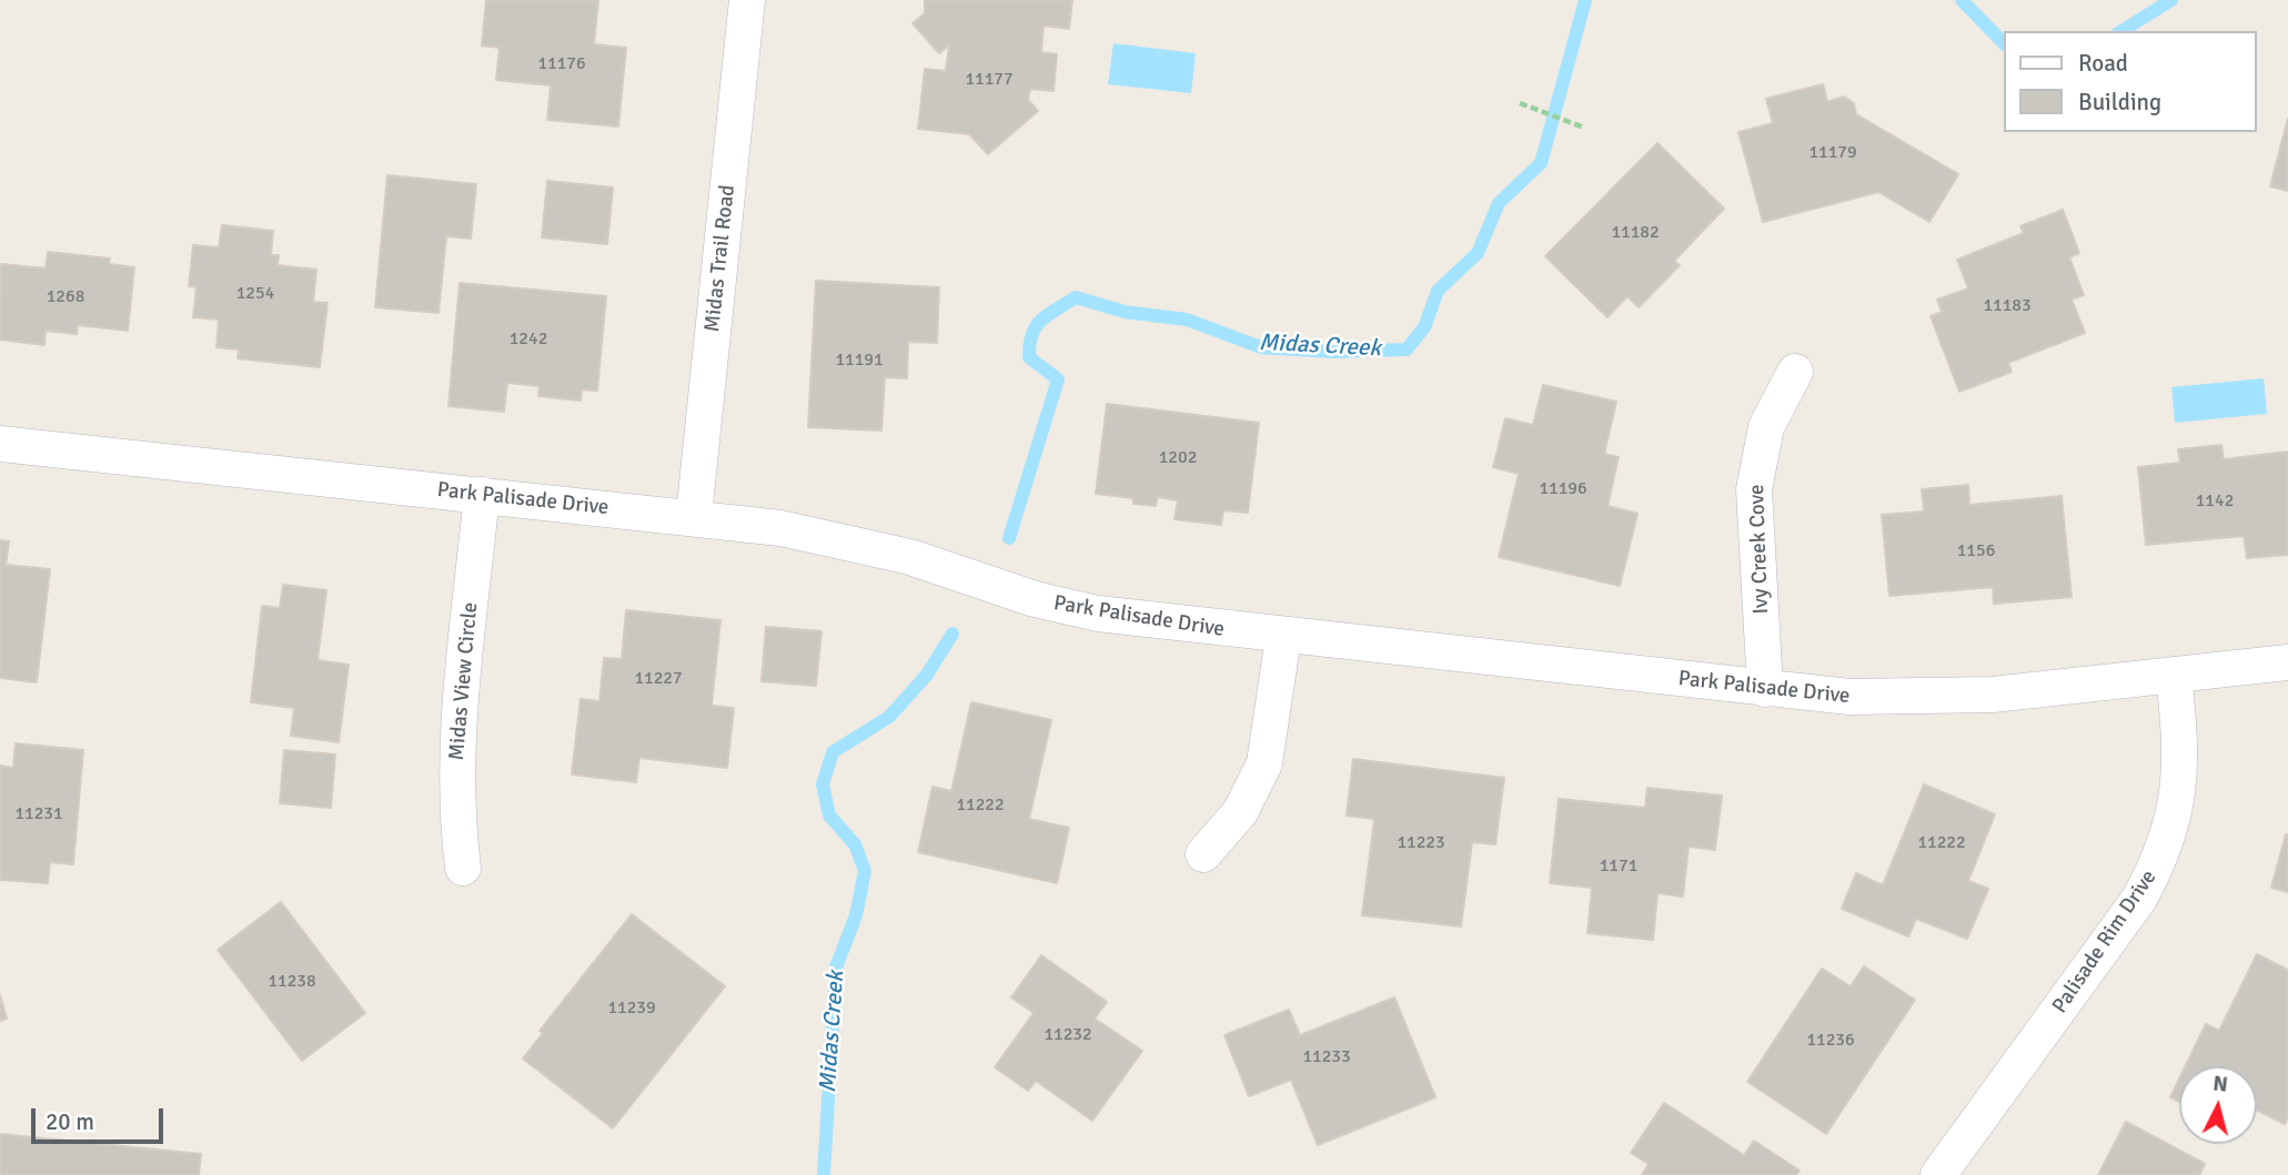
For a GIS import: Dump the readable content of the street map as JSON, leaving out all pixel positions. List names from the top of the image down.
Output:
{
  "streets": {
    "street": [
      "Midas Trail Road",
      "Park Palisade Drive",
      "Ivy Creek Cove",
      "Midas View Circle",
      "Palisade Rim Drive"
    ]
  },
  "crossings": [
    ["Midas Trail Road", "Park Palisade Drive"],
    ["Park Palisade Drive", "Ivy Creek Cove"],
    ["Park Palisade Drive", "Midas View Circle"],
    ["Park Palisade Drive", "Palisade Rim Drive"]
  ],
  "water": ["Midas Creek"],
  "house_numbers": [
    "11176",
    "11177",
    "11179",
    "11182",
    "1254",
    "1268",
    "11183",
    "1242",
    "11191",
    "1202",
    "11196",
    "1142",
    "1156",
    "11227",
    "11222",
    "11231",
    "11223",
    "11222",
    "1171",
    "11238",
    "11239",
    "11232",
    "11236",
    "11233"
  ],
  "legend": ["Road", "Building"],
  "scale_bar": "20 m",
  "north": "top"
}
